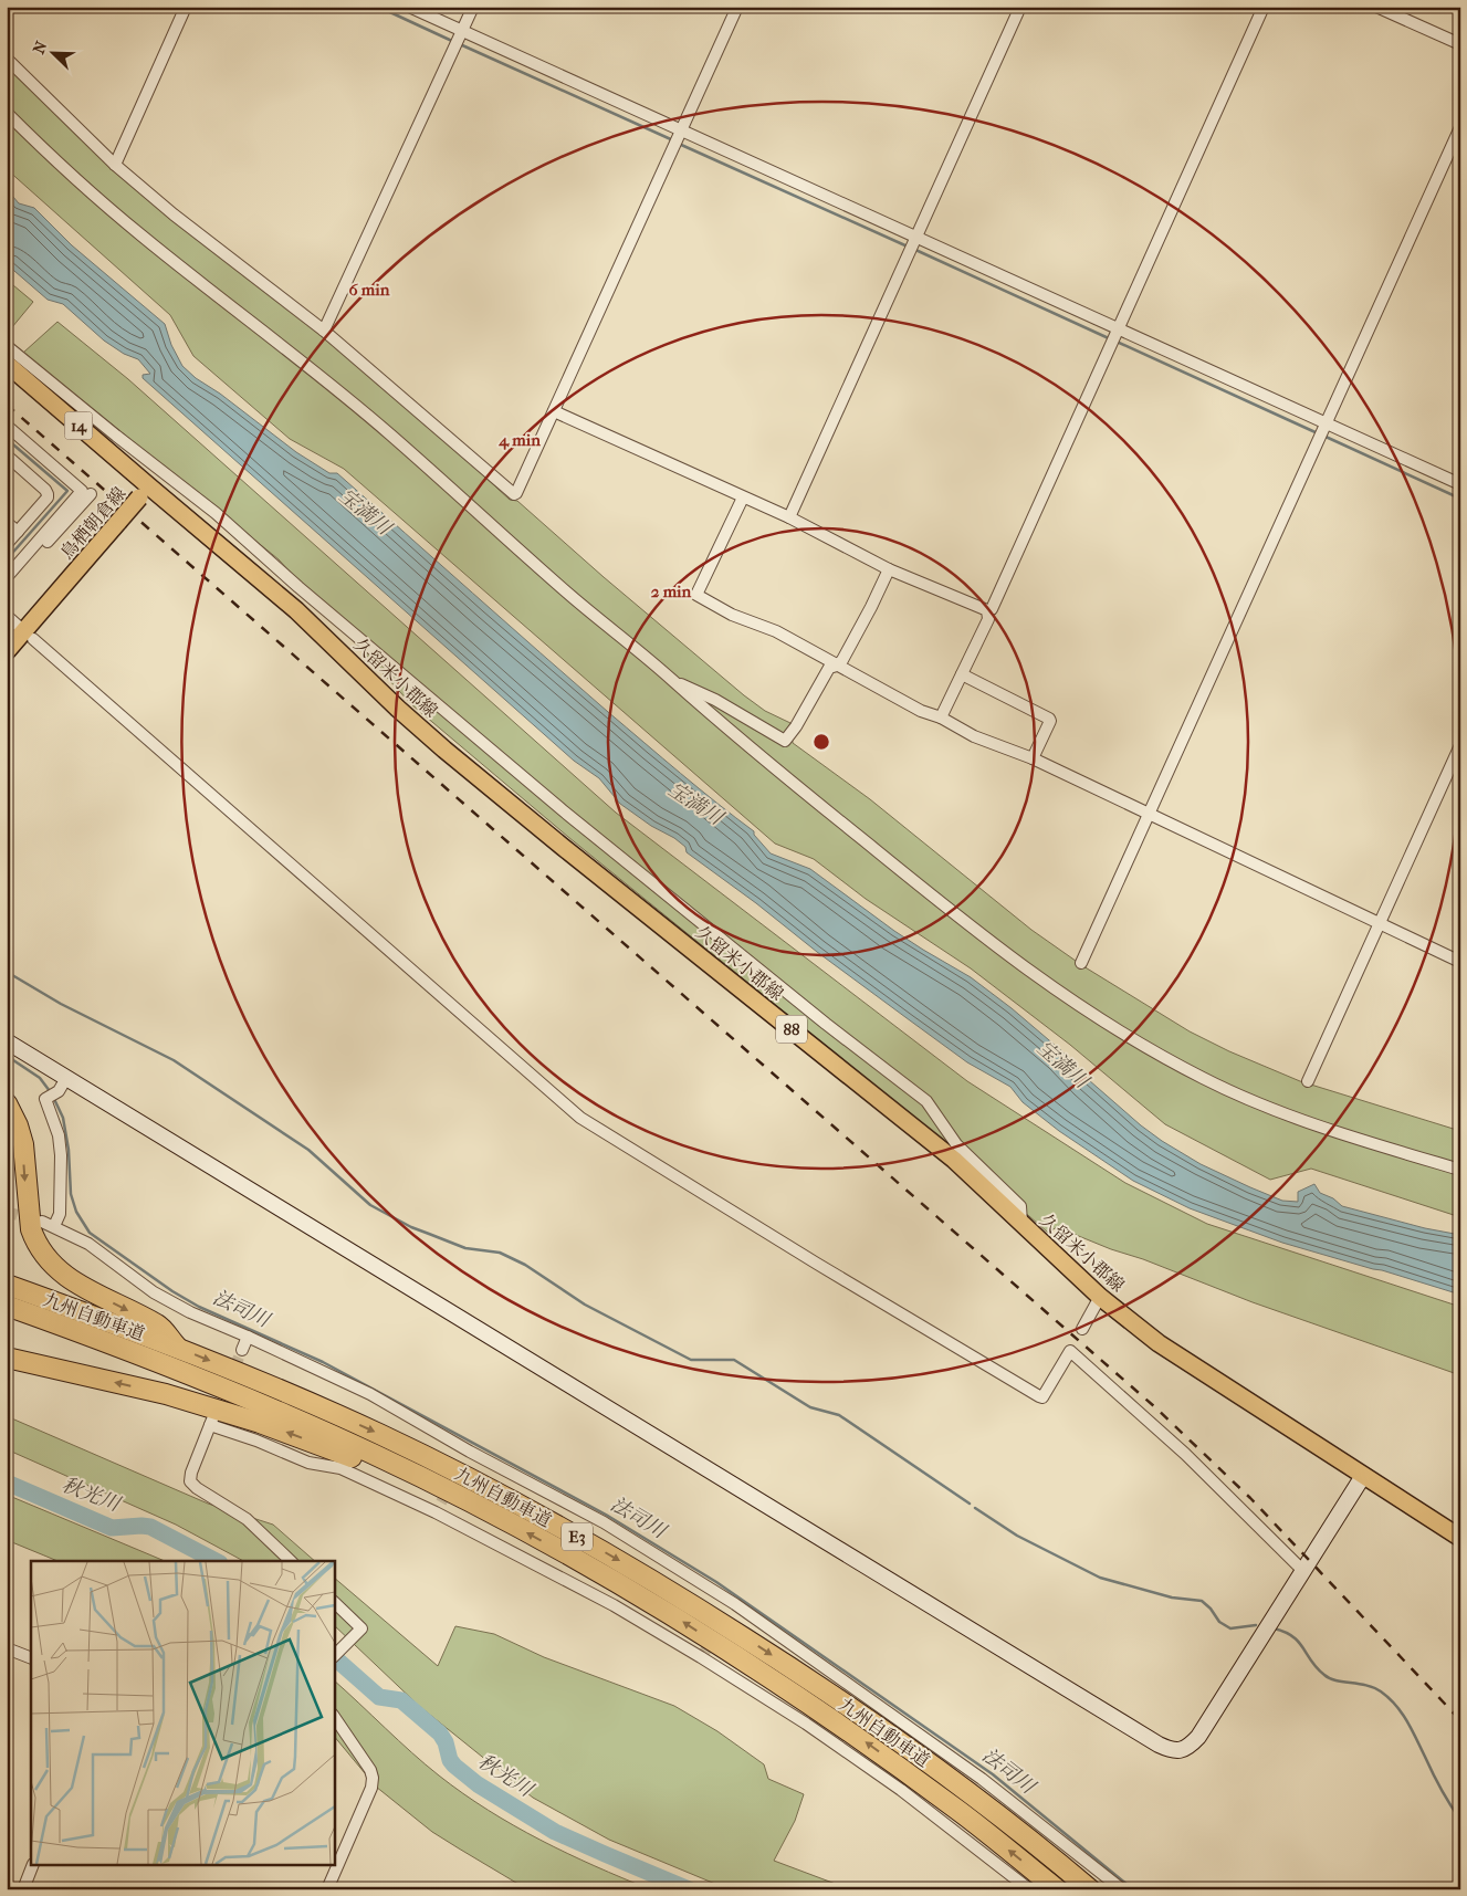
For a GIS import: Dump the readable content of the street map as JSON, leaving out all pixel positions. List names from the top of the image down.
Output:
{
  "streets": {
    "highway": ["九州自動車道", "E3"],
    "main road": [
      "14",
      "鳥栖朝倉線",
      "久留米小郡線",
      "88"
    ]
  },
  "crossings": [
    ["鳥栖朝倉線", "久留米小郡線"]
  ],
  "water": ["宝満川", "法司川", "秋光川"],
  "north": "top left",
  "rings": ["6 min", "4 min", "2 min"]
}
